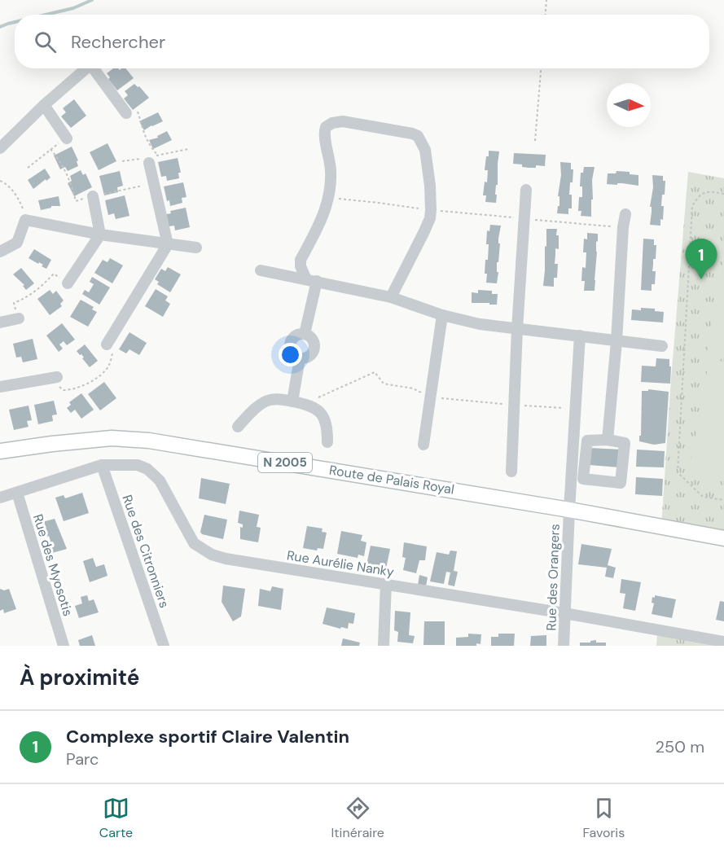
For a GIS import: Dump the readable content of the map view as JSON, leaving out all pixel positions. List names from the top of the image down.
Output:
{
  "streets": {
    "main road": ["N 2005", "Route de Palais Royal"],
    "street": [
      "Rue des Citronniers",
      "Rue Aurélie Nanky",
      "Rue des Myosotis",
      "Rue des Orangers"
    ]
  },
  "crossings": [
    ["Route de Palais Royal", "Rue des Orangers"],
    ["Rue des Citronniers", "Rue Aurélie Nanky"],
    ["Rue Aurélie Nanky", "Rue des Myosotis"],
    ["Rue Aurélie Nanky", "Rue des Orangers"]
  ],
  "north": "right",
  "page": {
    "search": "Rechercher",
    "pins": "1",
    "heading": "À proximité",
    "list": [
      {
        "mark": "1",
        "name": "Complexe sportif Claire Valentin",
        "note": "Parc",
        "value": "250 m"
      }
    ],
    "nav": ["Carte", "Itinéraire", "Favoris"]
  }
}
